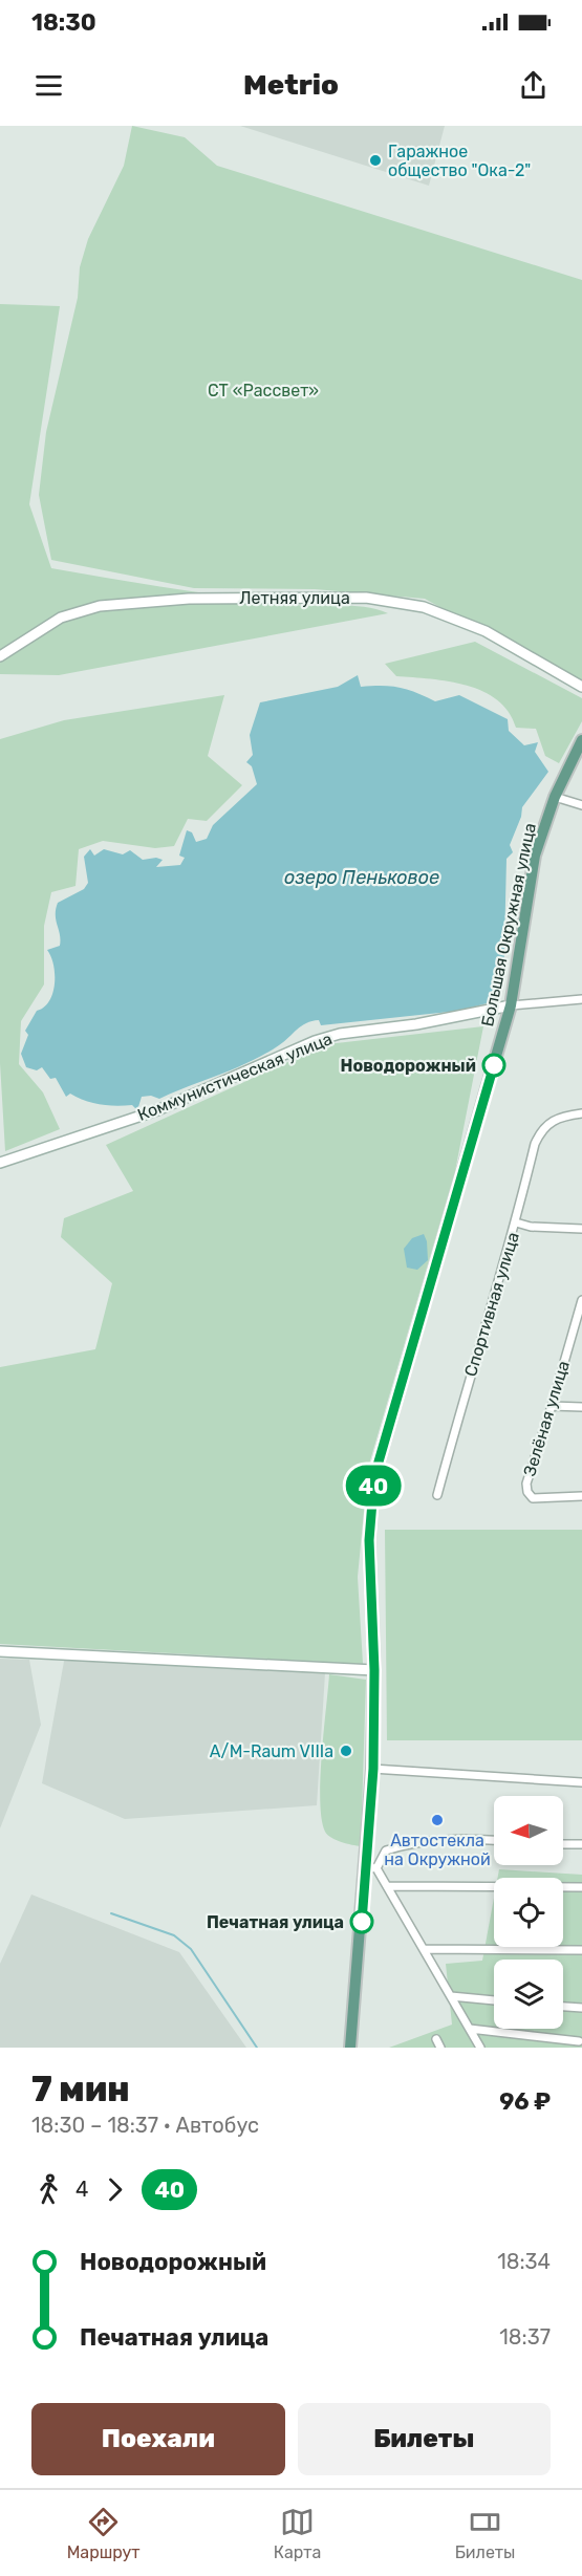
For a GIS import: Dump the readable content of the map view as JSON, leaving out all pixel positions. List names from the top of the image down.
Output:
{
  "streets": {
    "main road": ["Большая Окружная улица"],
    "street": [
      "Летняя улица",
      "Коммунистическая улица",
      "Спортивная улица",
      "Зелёная улица"
    ]
  },
  "crossings": [
    ["Большая Окружная улица", "Коммунистическая улица"]
  ],
  "water": ["озеро Пеньковое"],
  "parks": ["СТ «Рассвет»"],
  "places": [
    "Гаражное общество \"Ока-2\"",
    "Новодорожный",
    "A/M-Raum VIIIa",
    "Автостекла на Окружной",
    "Печатная улица"
  ],
  "lines": ["bus line 40"],
  "north": "left",
  "page": {
    "status": "18:30",
    "header": "Metrio",
    "on_map": "40",
    "heading": ["7 мин", "18:30 – 18:37 · Автобус", "96 ₽"],
    "legs": ["4", "40"],
    "list": [
      {
        "name": "Новодорожный",
        "value": "18:34"
      },
      {
        "name": "Печатная улица",
        "value": "18:37"
      }
    ],
    "buttons": ["Поехали", "Билеты"],
    "tabs": ["Маршрут", "Карта", "Билеты"]
  }
}
